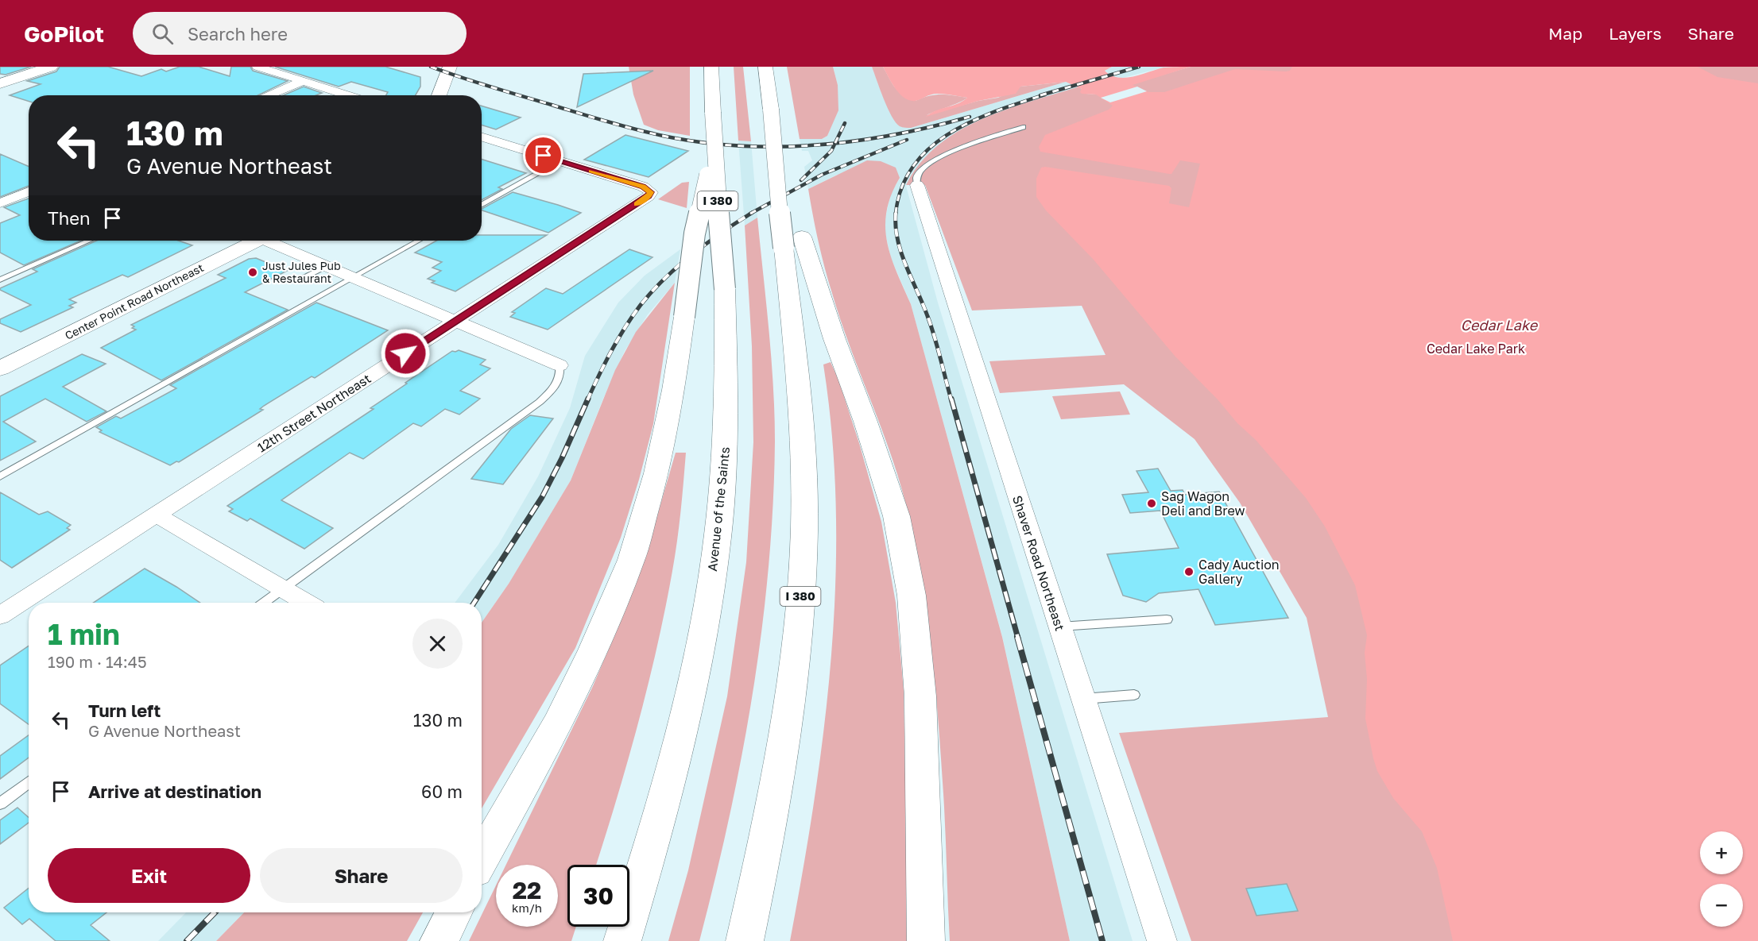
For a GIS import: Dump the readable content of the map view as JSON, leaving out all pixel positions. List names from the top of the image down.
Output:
{
  "streets": {
    "main road": ["I 380", "Center Point Road Northeast", "Avenue of the Saints"],
    "street": ["12th Street Northeast", "Shaver Road Northeast"]
  },
  "water": ["Cedar Lake"],
  "parks": ["Cedar Lake Park"],
  "places": ["Just Jules Pub & Restaurant", "Sag Wagon Deli and Brew", "Cady Auction Gallery"],
  "page": {
    "header": "GoPilot",
    "search": "Search here",
    "nav": ["Map", "Layers", "Share"],
    "turn": ["130 m", "G Avenue Northeast"],
    "then": "Then",
    "heading": ["1 min", "190 m · 14:45"],
    "list": [
      {
        "name": "Turn left",
        "note": "G Avenue Northeast",
        "value": "130 m"
      },
      {
        "name": "Arrive at destination",
        "value": "60 m"
      }
    ],
    "map_buttons": ["+", "−"],
    "buttons": ["Exit", "Share"],
    "speed": "22 km/h",
    "limit": "30"
  }
}
